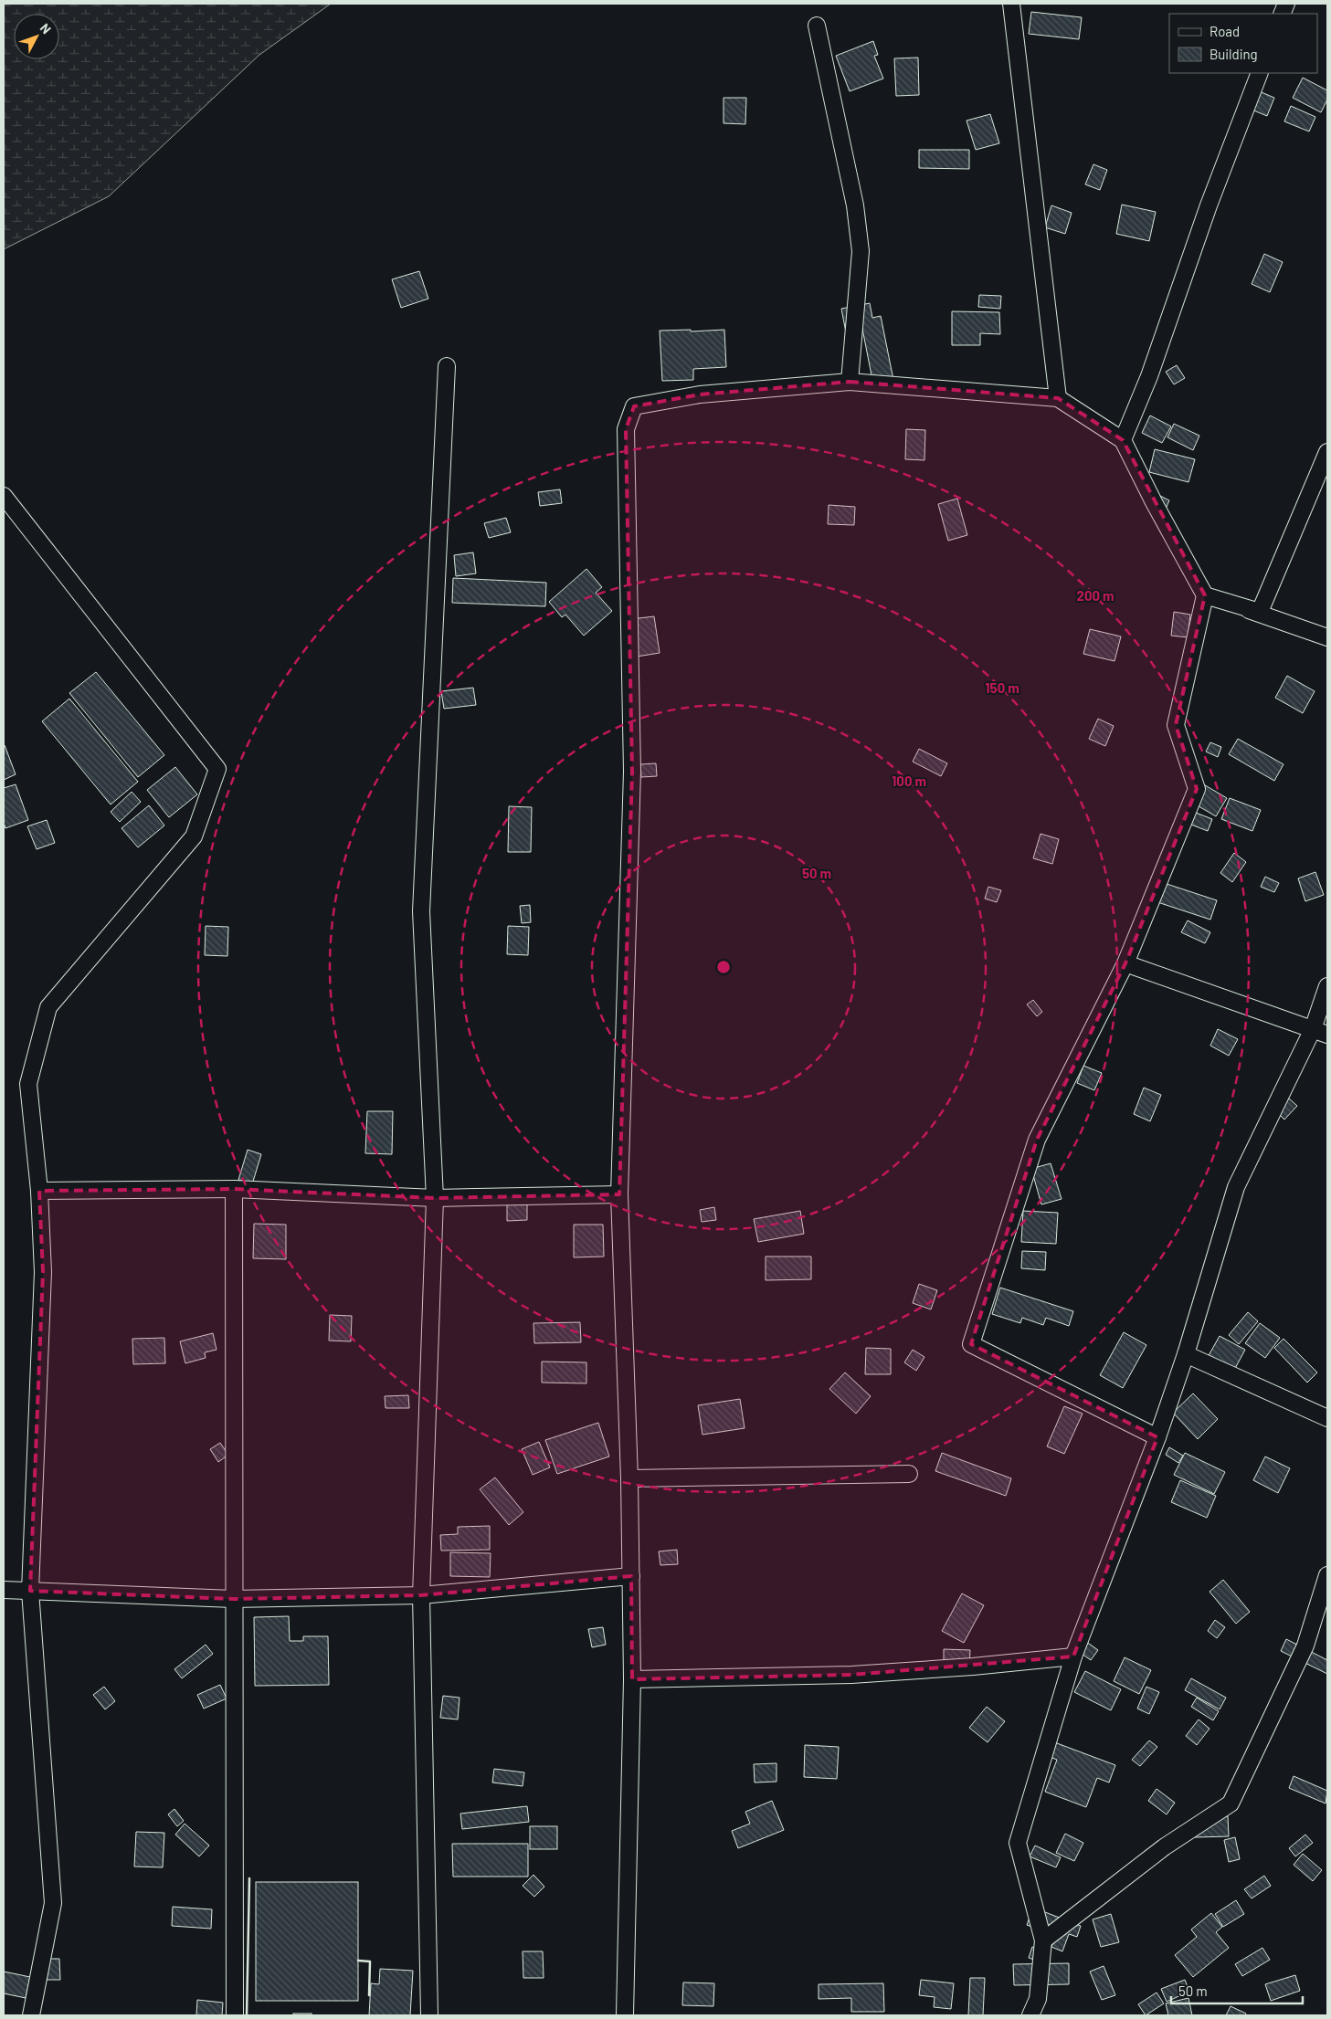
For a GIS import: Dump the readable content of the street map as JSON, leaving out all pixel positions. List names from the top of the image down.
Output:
{
  "legend": ["Road", "Building"],
  "scale_bar": "50 m",
  "north": "top right",
  "rings": [
    "200 m",
    "150 m",
    "100 m",
    "50 m"
  ]
}
